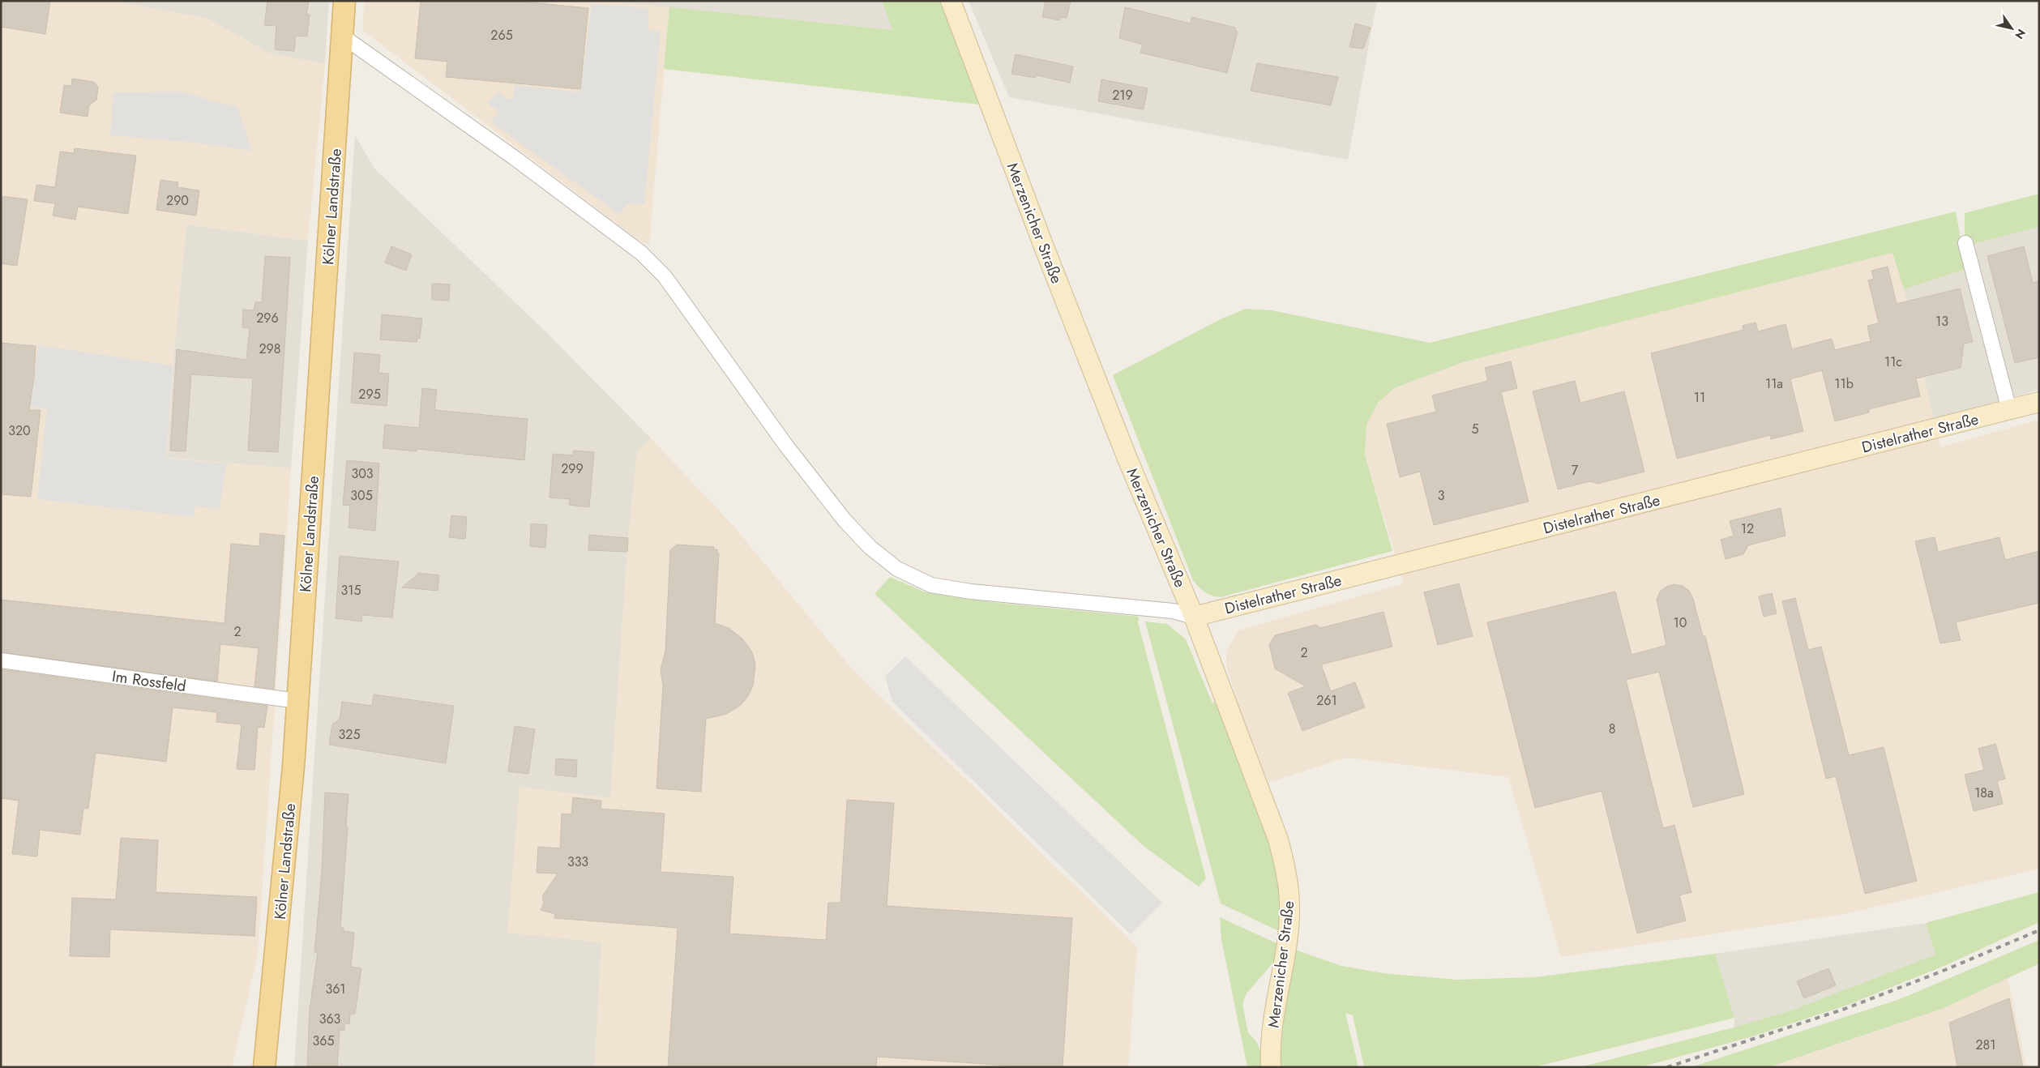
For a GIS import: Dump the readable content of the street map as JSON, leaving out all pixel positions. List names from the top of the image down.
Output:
{
  "streets": {
    "main road": ["Kölner Landstraße"],
    "street": ["Merzenicher Straße", "Distelrather Straße", "Im Rossfeld"]
  },
  "crossings": [
    ["Kölner Landstraße", "Im Rossfeld"],
    ["Merzenicher Straße", "Distelrather Straße"]
  ],
  "house_numbers": [
    "265",
    "219",
    "290",
    "296",
    "13",
    "298",
    "11c",
    "11a",
    "11b",
    "295",
    "11",
    "5",
    "320",
    "299",
    "7",
    "303",
    "305",
    "3",
    "12",
    "315",
    "10",
    "2",
    "2",
    "261",
    "8",
    "325",
    "18a",
    "333",
    "361",
    "363",
    "365",
    "281"
  ],
  "north": "bottom right"
}
